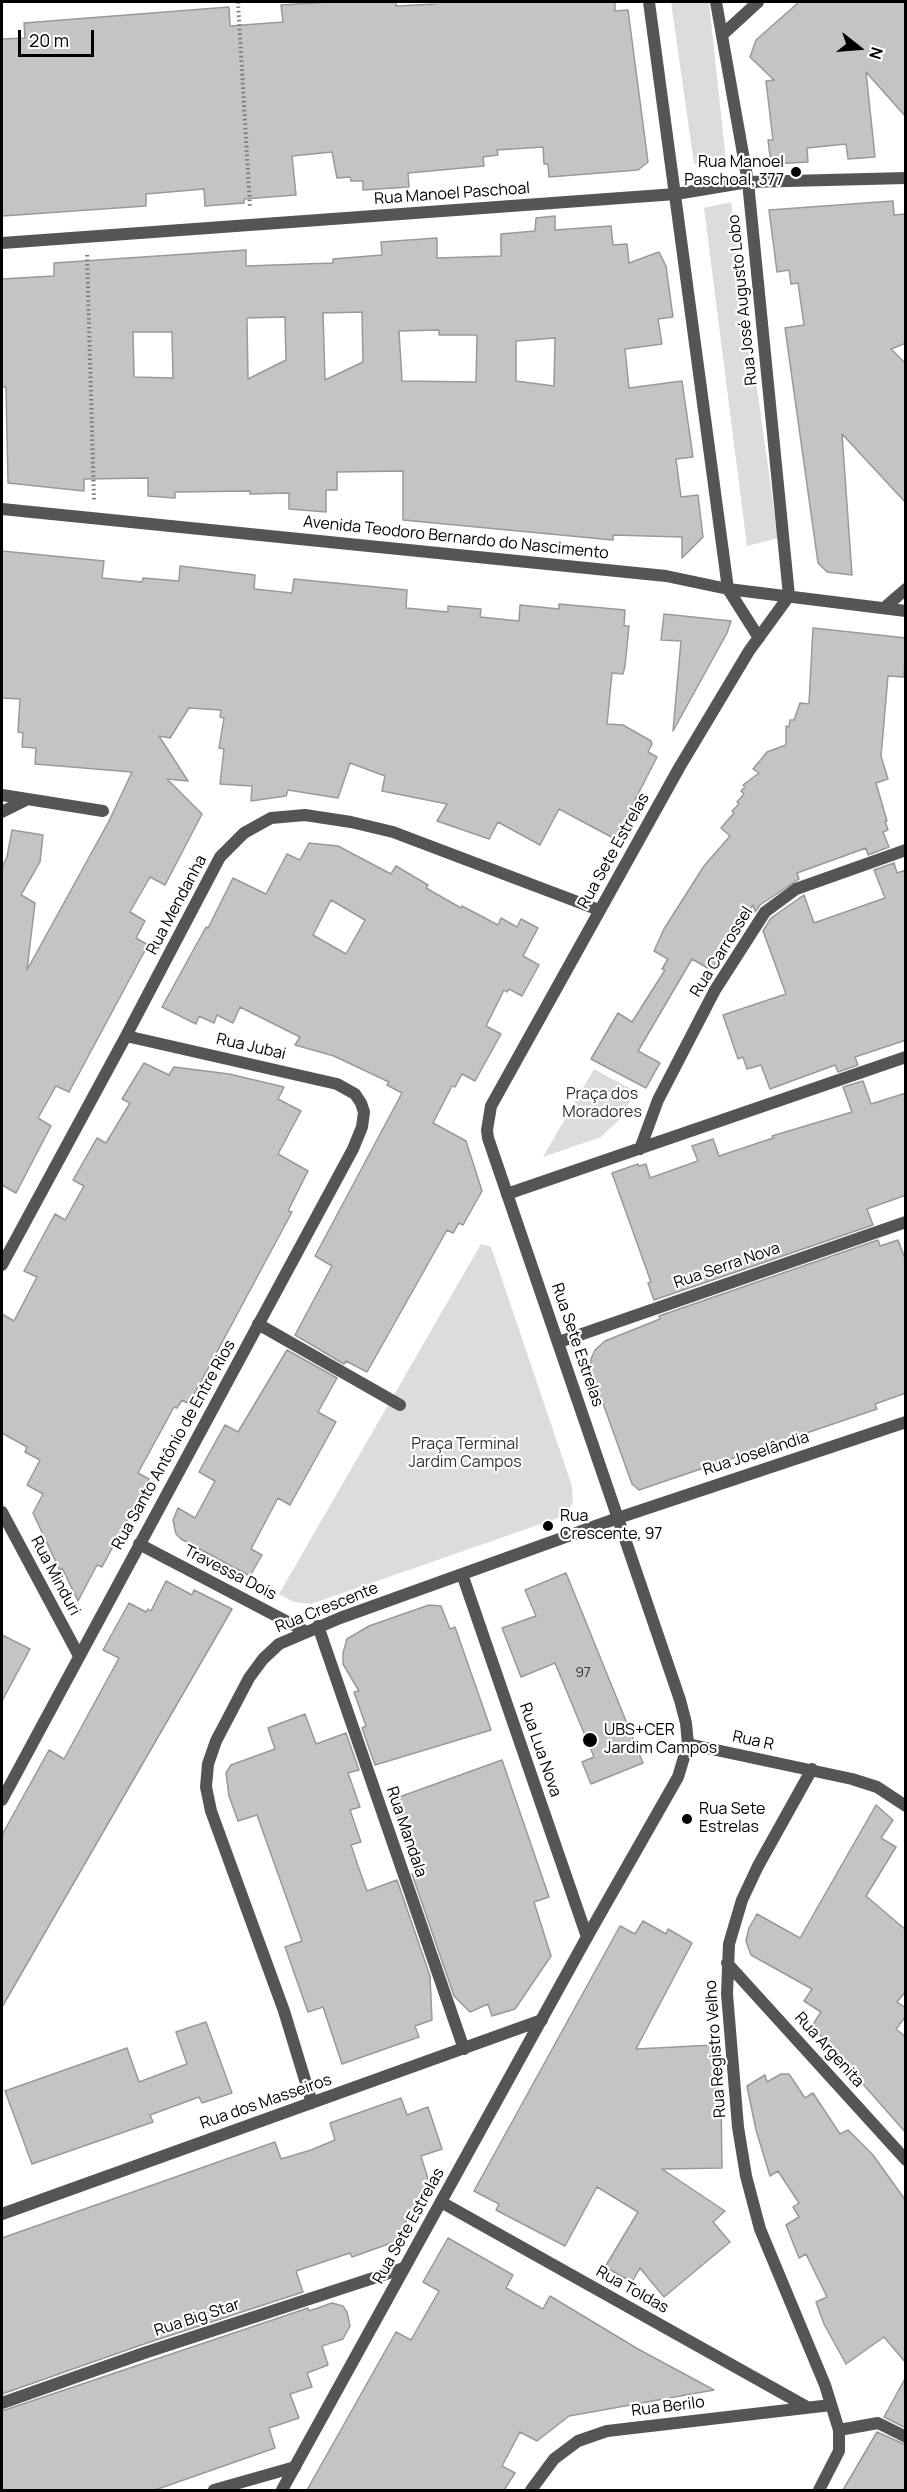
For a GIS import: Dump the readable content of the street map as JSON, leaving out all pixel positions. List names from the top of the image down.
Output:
{
  "streets": {
    "street": [
      "Rua Manoel Paschoal",
      "Rua José Augusto Lobo",
      "Avenida Teodoro Bernardo do Nascimento",
      "Rua Sete Estrelas",
      "Rua Mendanha",
      "Rua Carrossel",
      "Rua Jubai",
      "Rua Serra Nova",
      "Rua Santo Antônio de Entre Rios",
      "Rua Joselândia",
      "Travessa Dois",
      "Rua Minduri",
      "Rua Crescente",
      "Rua R",
      "Rua Lua Nova",
      "Rua Mandala",
      "Rua Registro Velho",
      "Rua Argenita",
      "Rua dos Masseiros",
      "Rua Toldas",
      "Rua Big Star",
      "Rua Berilo"
    ]
  },
  "crossings": [
    ["Rua Manoel Paschoal", "Rua José Augusto Lobo"],
    ["Rua José Augusto Lobo", "Avenida Teodoro Bernardo do Nascimento"],
    ["Rua José Augusto Lobo", "Rua Sete Estrelas"],
    ["Avenida Teodoro Bernardo do Nascimento", "Rua Sete Estrelas"],
    ["Rua Sete Estrelas", "Rua Mendanha"],
    ["Rua Sete Estrelas", "Rua Serra Nova"],
    ["Rua Sete Estrelas", "Rua Joselândia"],
    ["Rua Sete Estrelas", "Rua Crescente"],
    ["Rua Sete Estrelas", "Rua R"],
    ["Rua Sete Estrelas", "Rua Lua Nova"],
    ["Rua Sete Estrelas", "Rua dos Masseiros"],
    ["Rua Sete Estrelas", "Rua Toldas"],
    ["Rua Sete Estrelas", "Rua Big Star"],
    ["Rua Mendanha", "Rua Jubai"],
    ["Rua Jubai", "Rua Santo Antônio de Entre Rios"],
    ["Rua Santo Antônio de Entre Rios", "Travessa Dois"],
    ["Rua Santo Antônio de Entre Rios", "Rua Minduri"],
    ["Rua Joselândia", "Rua Crescente"],
    ["Travessa Dois", "Rua Crescente"],
    ["Rua Crescente", "Rua Lua Nova"],
    ["Rua Crescente", "Rua Mandala"],
    ["Rua Crescente", "Rua dos Masseiros"],
    ["Rua R", "Rua Registro Velho"],
    ["Rua Mandala", "Rua dos Masseiros"],
    ["Rua Registro Velho", "Rua Argenita"],
    ["Rua Registro Velho", "Rua Berilo"],
    ["Rua Toldas", "Rua Berilo"]
  ],
  "parks": ["Praça dos Moradores", "Praça Terminal Jardim Campos"],
  "places": [
    "Rua Manoel Paschoal, 377",
    "Rua Crescente, 97",
    "UBS+CER Jardim Campos",
    "Rua Sete Estrelas"
  ],
  "house_numbers": ["97"],
  "scale_bar": "20 m",
  "north": "right"
}
